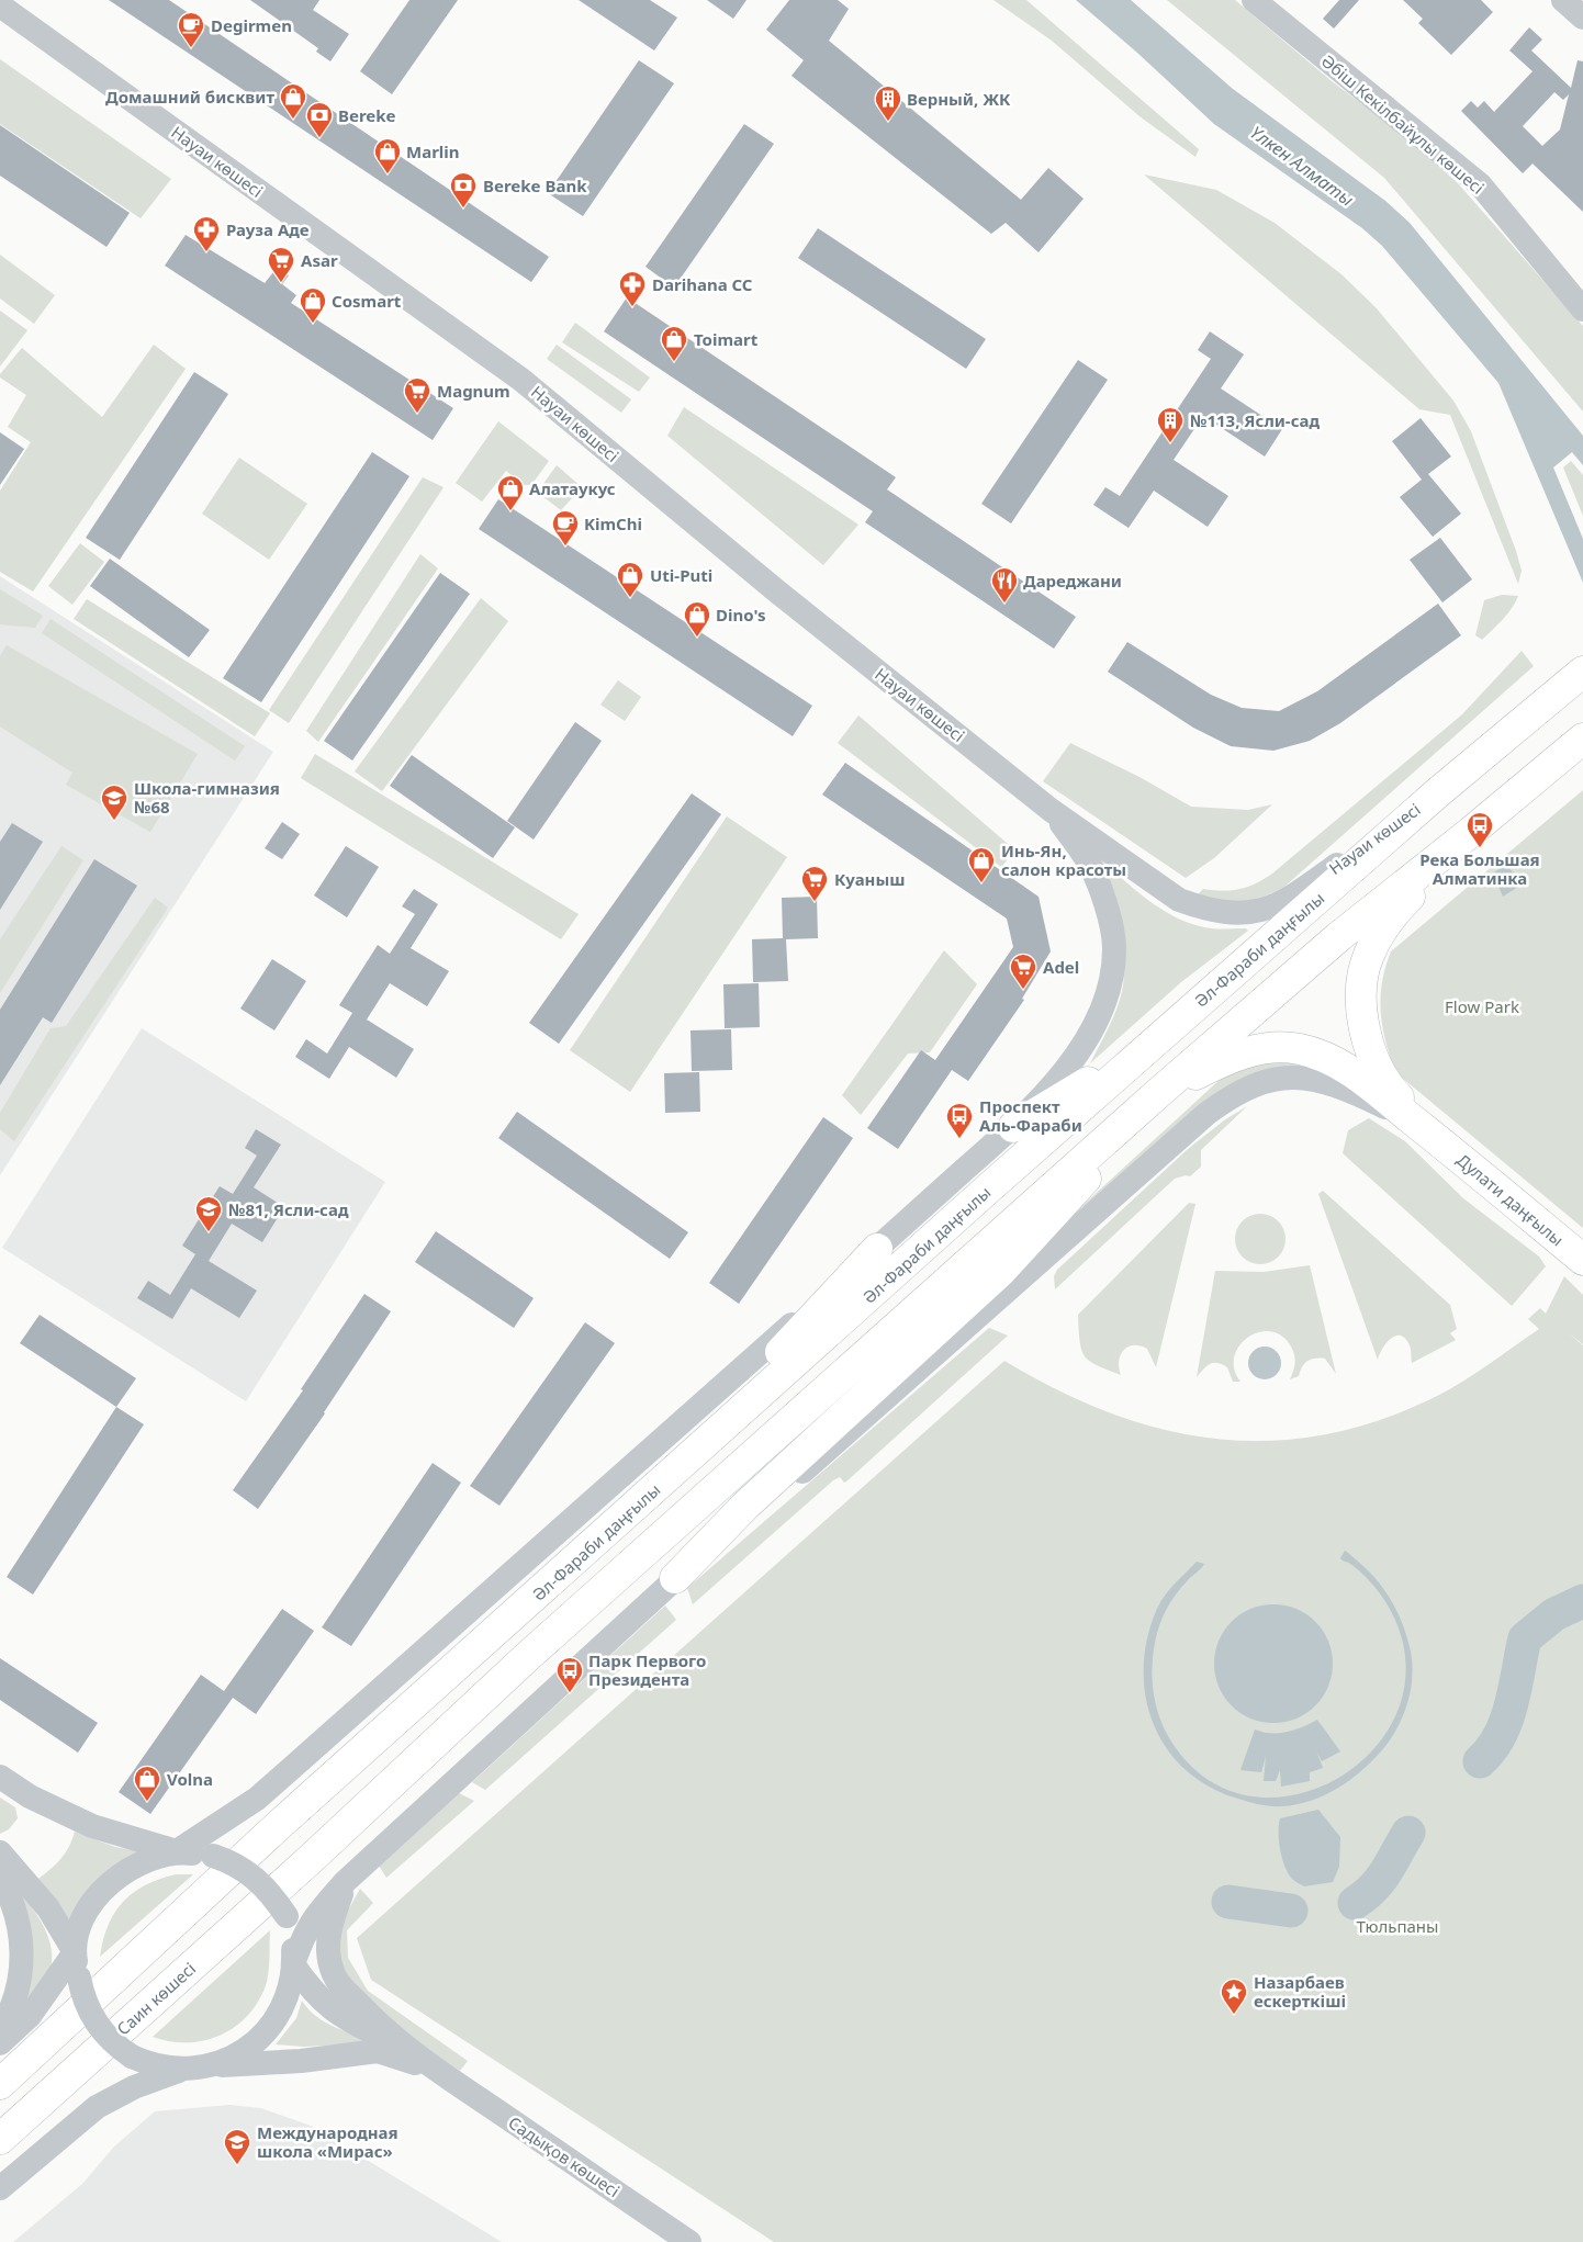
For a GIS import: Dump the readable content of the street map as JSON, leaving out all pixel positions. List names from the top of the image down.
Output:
{
  "streets": {
    "main road": ["Әл-Фараби даңғылы", "Дулати даңғылы", "Саин көшесі"],
    "street": ["Әбіш Кекілбайұлы көшесі", "Науаи көшесі", "Садықов көшесі"]
  },
  "crossings": [
    ["Науаи көшесі", "Әл-Фараби даңғылы"]
  ],
  "water": ["Үлкен Алматы"],
  "parks": ["Flow Park", "Тюльпаны"],
  "places": {
    "cafe": ["Degirmen", "KimChi"],
    "shop": [
      "Домашний бисквит",
      "Marlin",
      "Cosmart",
      "Toimart",
      "Алатаукус",
      "Uti-Puti",
      "Dino's",
      "Инь-Ян, салон красоты",
      "Volna"
    ],
    "building": ["Верный, ЖК", "№113, Ясли-сад"],
    "bank": ["Bereke", "Bereke Bank"],
    "pharmacy": ["Рауза Аде", "Darihana CC"],
    "supermarket": [
      "Asar",
      "Magnum",
      "Куаныш",
      "Adel"
    ],
    "restaurant": ["Дареджани"],
    "school or university": ["Школа-гимназия №68", "№81, Ясли-сад", "Международная школа «Мирас»"],
    "bus stop": ["Река Большая Алматинка", "Проспект Аль-Фараби", "Парк Первого Президента"],
    "place": ["Назарбаев ескерткіші"]
  }
}
